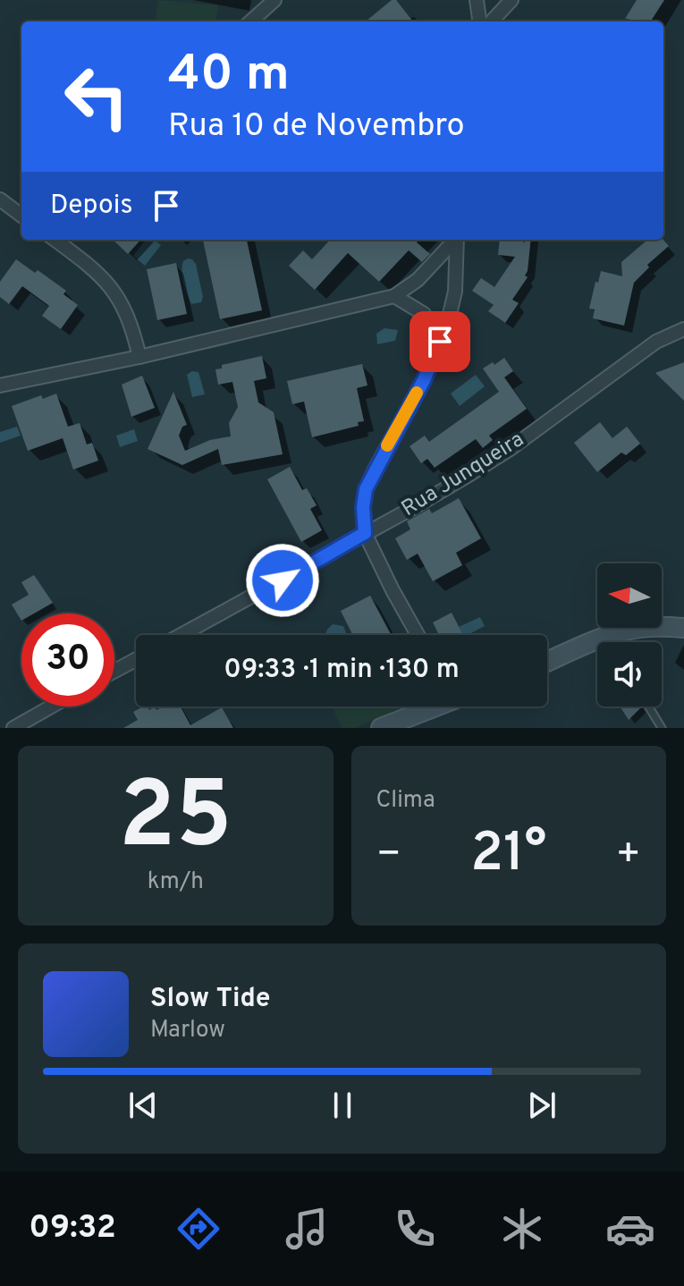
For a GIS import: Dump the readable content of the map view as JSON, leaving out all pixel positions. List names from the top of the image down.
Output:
{
  "streets": {
    "street": ["Rua Junqueira"]
  },
  "north": "left",
  "page": {
    "turn": ["40 m", "Rua 10 de Novembro"],
    "then": "Depois",
    "limit": "30",
    "trip": "09:33 · 1 min · 130 m",
    "tile": [
      ["25", "km/h"],
      "Clima"
    ],
    "heat": ["−", "21°", "+"],
    "song": ["Slow Tide", "Marlow"],
    "tabs": "09:32"
  }
}
